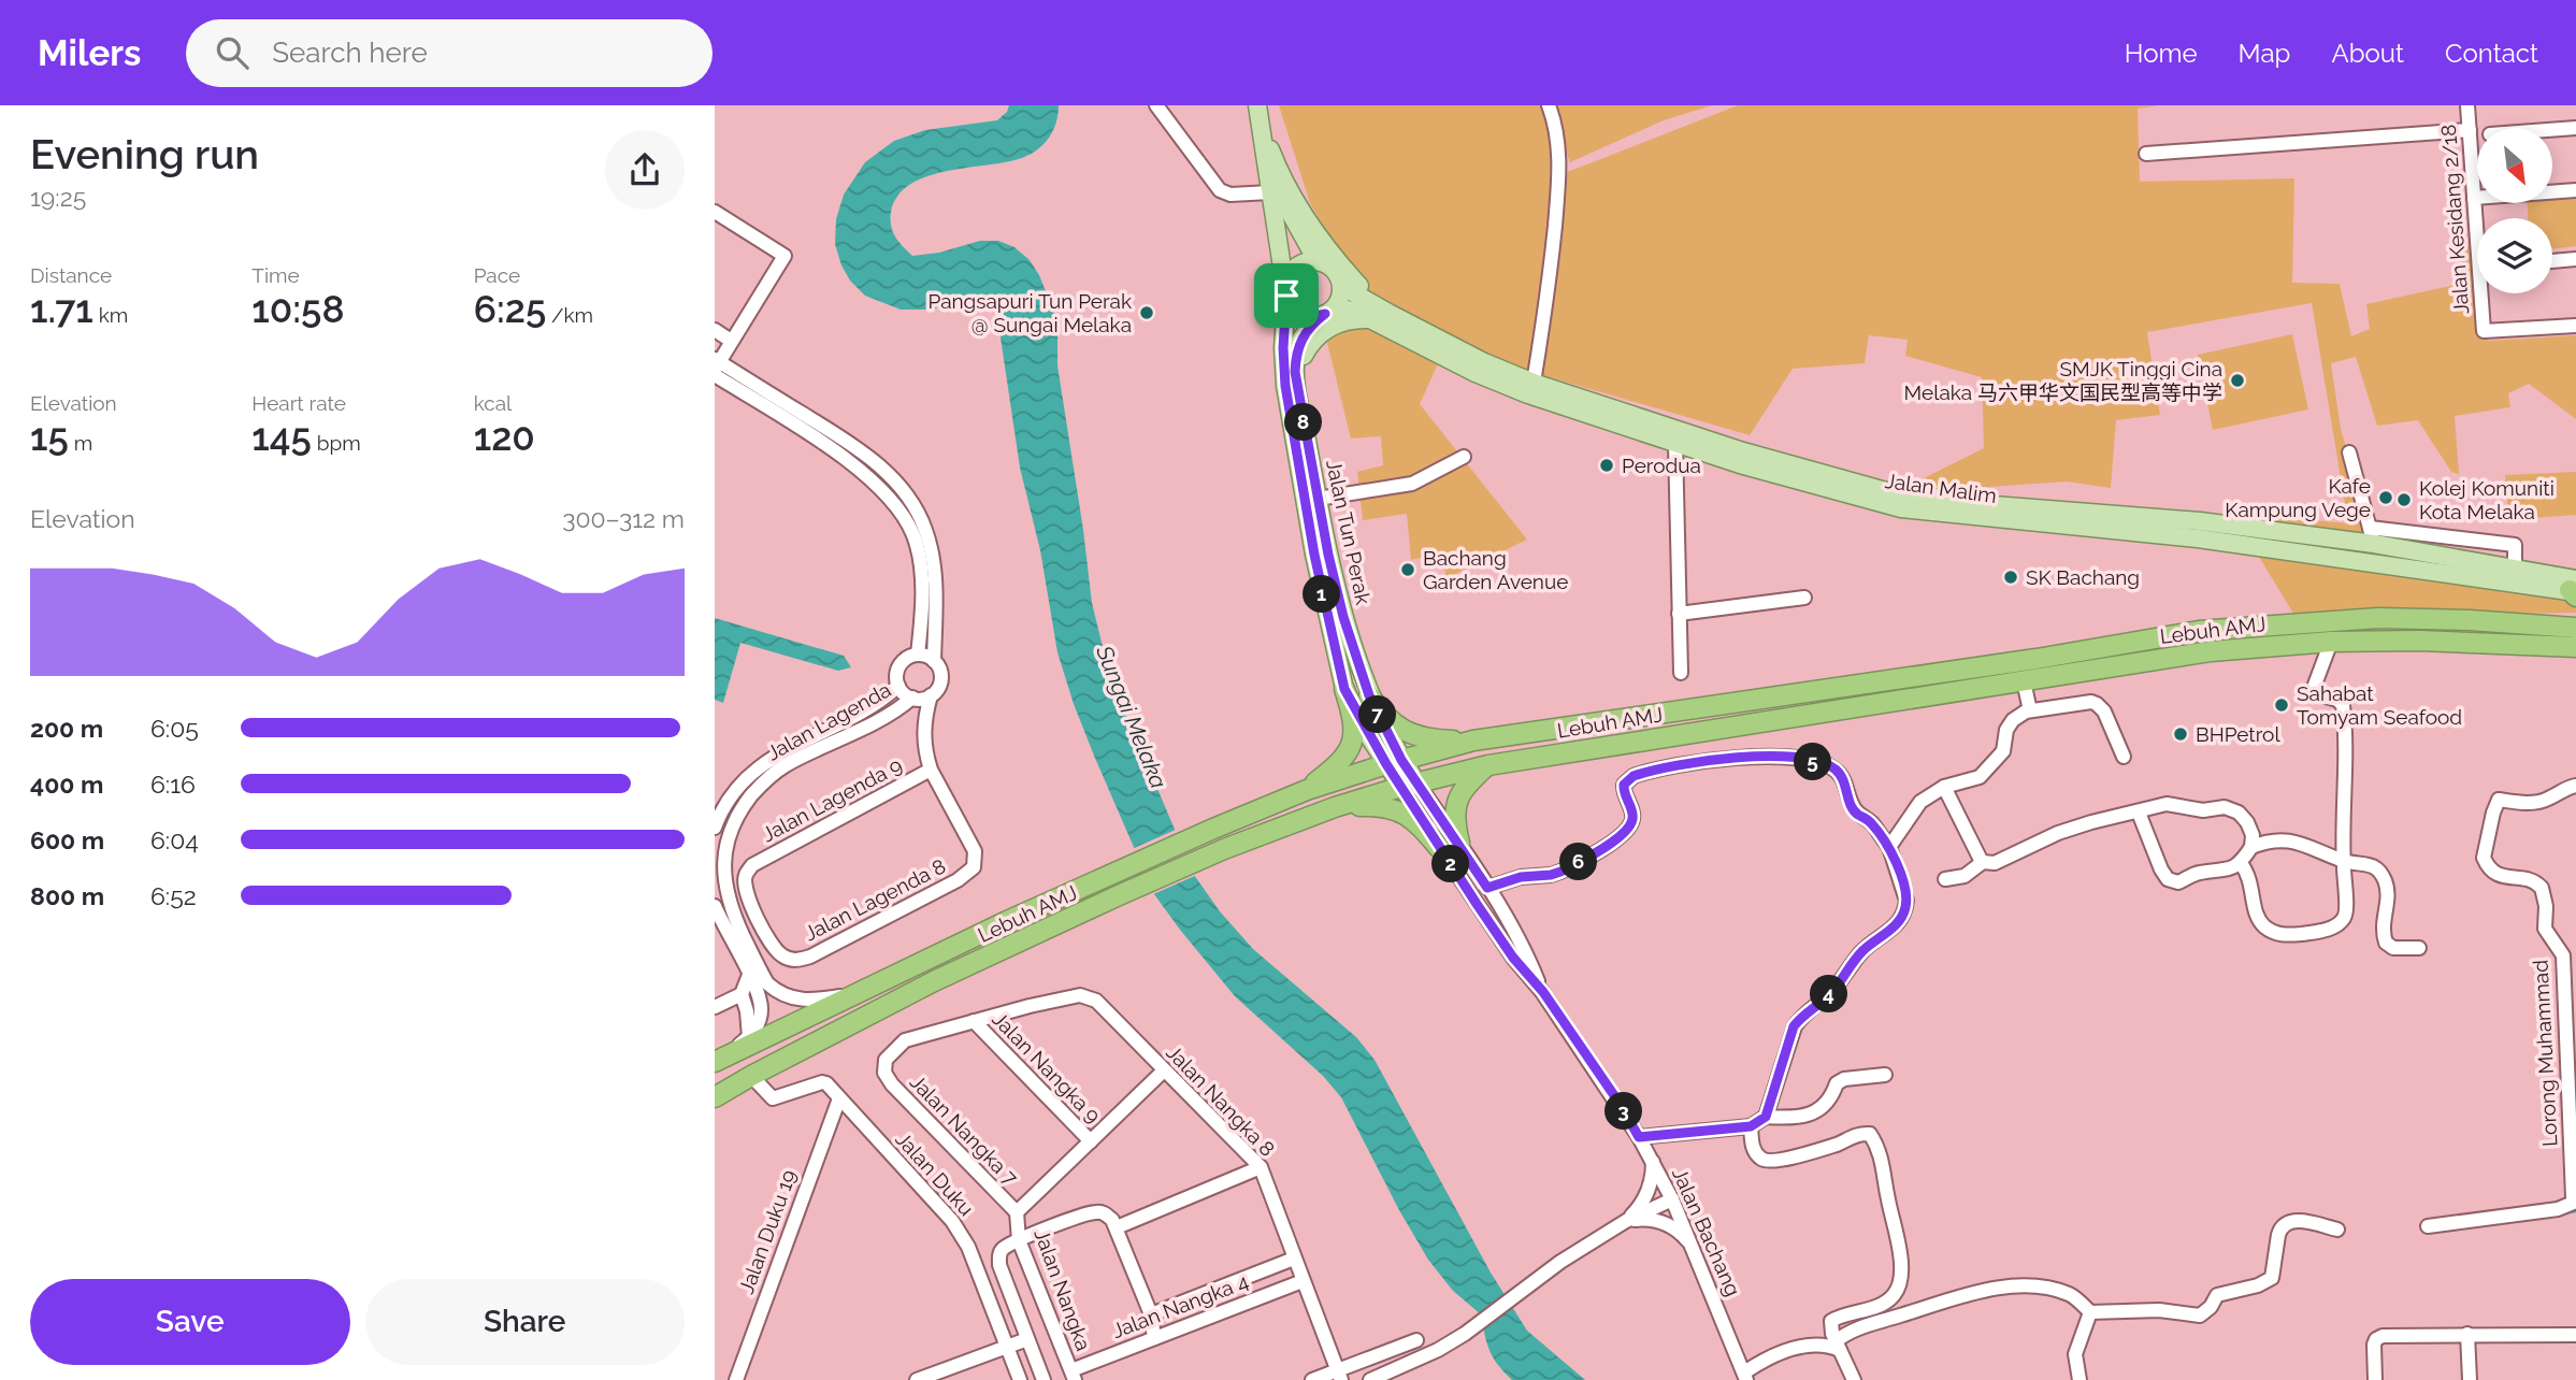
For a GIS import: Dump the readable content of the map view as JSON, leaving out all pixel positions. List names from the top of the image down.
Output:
{
  "streets": {
    "highway": ["Lebuh AMJ"],
    "main road": ["Jalan Malim", "Jalan Tun Perak"],
    "street": [
      "Jalan Kesidang 2/18",
      "Jalan Lagenda",
      "Jalan Lagenda 9",
      "Jalan Lagenda 8",
      "Lorong Muhammad",
      "Jalan Nangka 9",
      "Jalan Nangka 8",
      "Jalan Nangka 7",
      "Jalan Duku",
      "Jalan Duku 19",
      "Jalan Bachang",
      "Jalan Nangka",
      "Jalan Nangka 4"
    ]
  },
  "crossings": [
    ["Jalan Malim", "Jalan Tun Perak"],
    ["Jalan Tun Perak", "Lebuh AMJ"],
    ["Lebuh AMJ", "Jalan Lagenda"],
    ["Lebuh AMJ", "Jalan Duku"],
    ["Lebuh AMJ", "Jalan Bachang"],
    ["Jalan Lagenda 9", "Jalan Lagenda 8"],
    ["Jalan Nangka 9", "Jalan Nangka 8"],
    ["Jalan Nangka 9", "Jalan Nangka 7"],
    ["Jalan Nangka 8", "Jalan Nangka 7"],
    ["Jalan Nangka 8", "Jalan Nangka 4"],
    ["Jalan Nangka 7", "Jalan Nangka"],
    ["Jalan Duku", "Jalan Duku 19"],
    ["Jalan Nangka", "Jalan Nangka 4"]
  ],
  "water": ["Sungai Melaka"],
  "places": [
    "Pangsapuri Tun Perak @ Sungai Melaka",
    "SMJK Tinggi Cina Melaka 马六甲华文国民型高等中学",
    "Perodua",
    "Kafe Kampung Vege",
    "Kolej Komuniti Kota Melaka",
    "Bachang Garden Avenue",
    "SK Bachang",
    "Sahabat Tomyam Seafood",
    "BHPetrol"
  ],
  "north": "bottom right",
  "page": {
    "header": "Milers",
    "search": "Search here",
    "nav": [
      "Home",
      "Map",
      "About",
      "Contact"
    ],
    "heading": ["Evening run", "19:25"],
    "stats": [
      ["Distance", "1.71 km"],
      ["Time", "10:58"],
      ["Pace", "6:25 /km"],
      ["Elevation", "15 m"],
      ["Heart rate", "145 bpm"],
      ["kcal", "120"]
    ],
    "pins": [
      "8",
      "1",
      "7",
      "5",
      "6",
      "2",
      "4",
      "3"
    ],
    "chart": ["Elevation", "300–312 m"],
    "list": [
      {
        "name": "200 m",
        "note": "6:05"
      },
      {
        "name": "400 m",
        "note": "6:16"
      },
      {
        "name": "600 m",
        "note": "6:04"
      },
      {
        "name": "800 m",
        "note": "6:52"
      }
    ],
    "buttons": ["Save", "Share"]
  }
}
